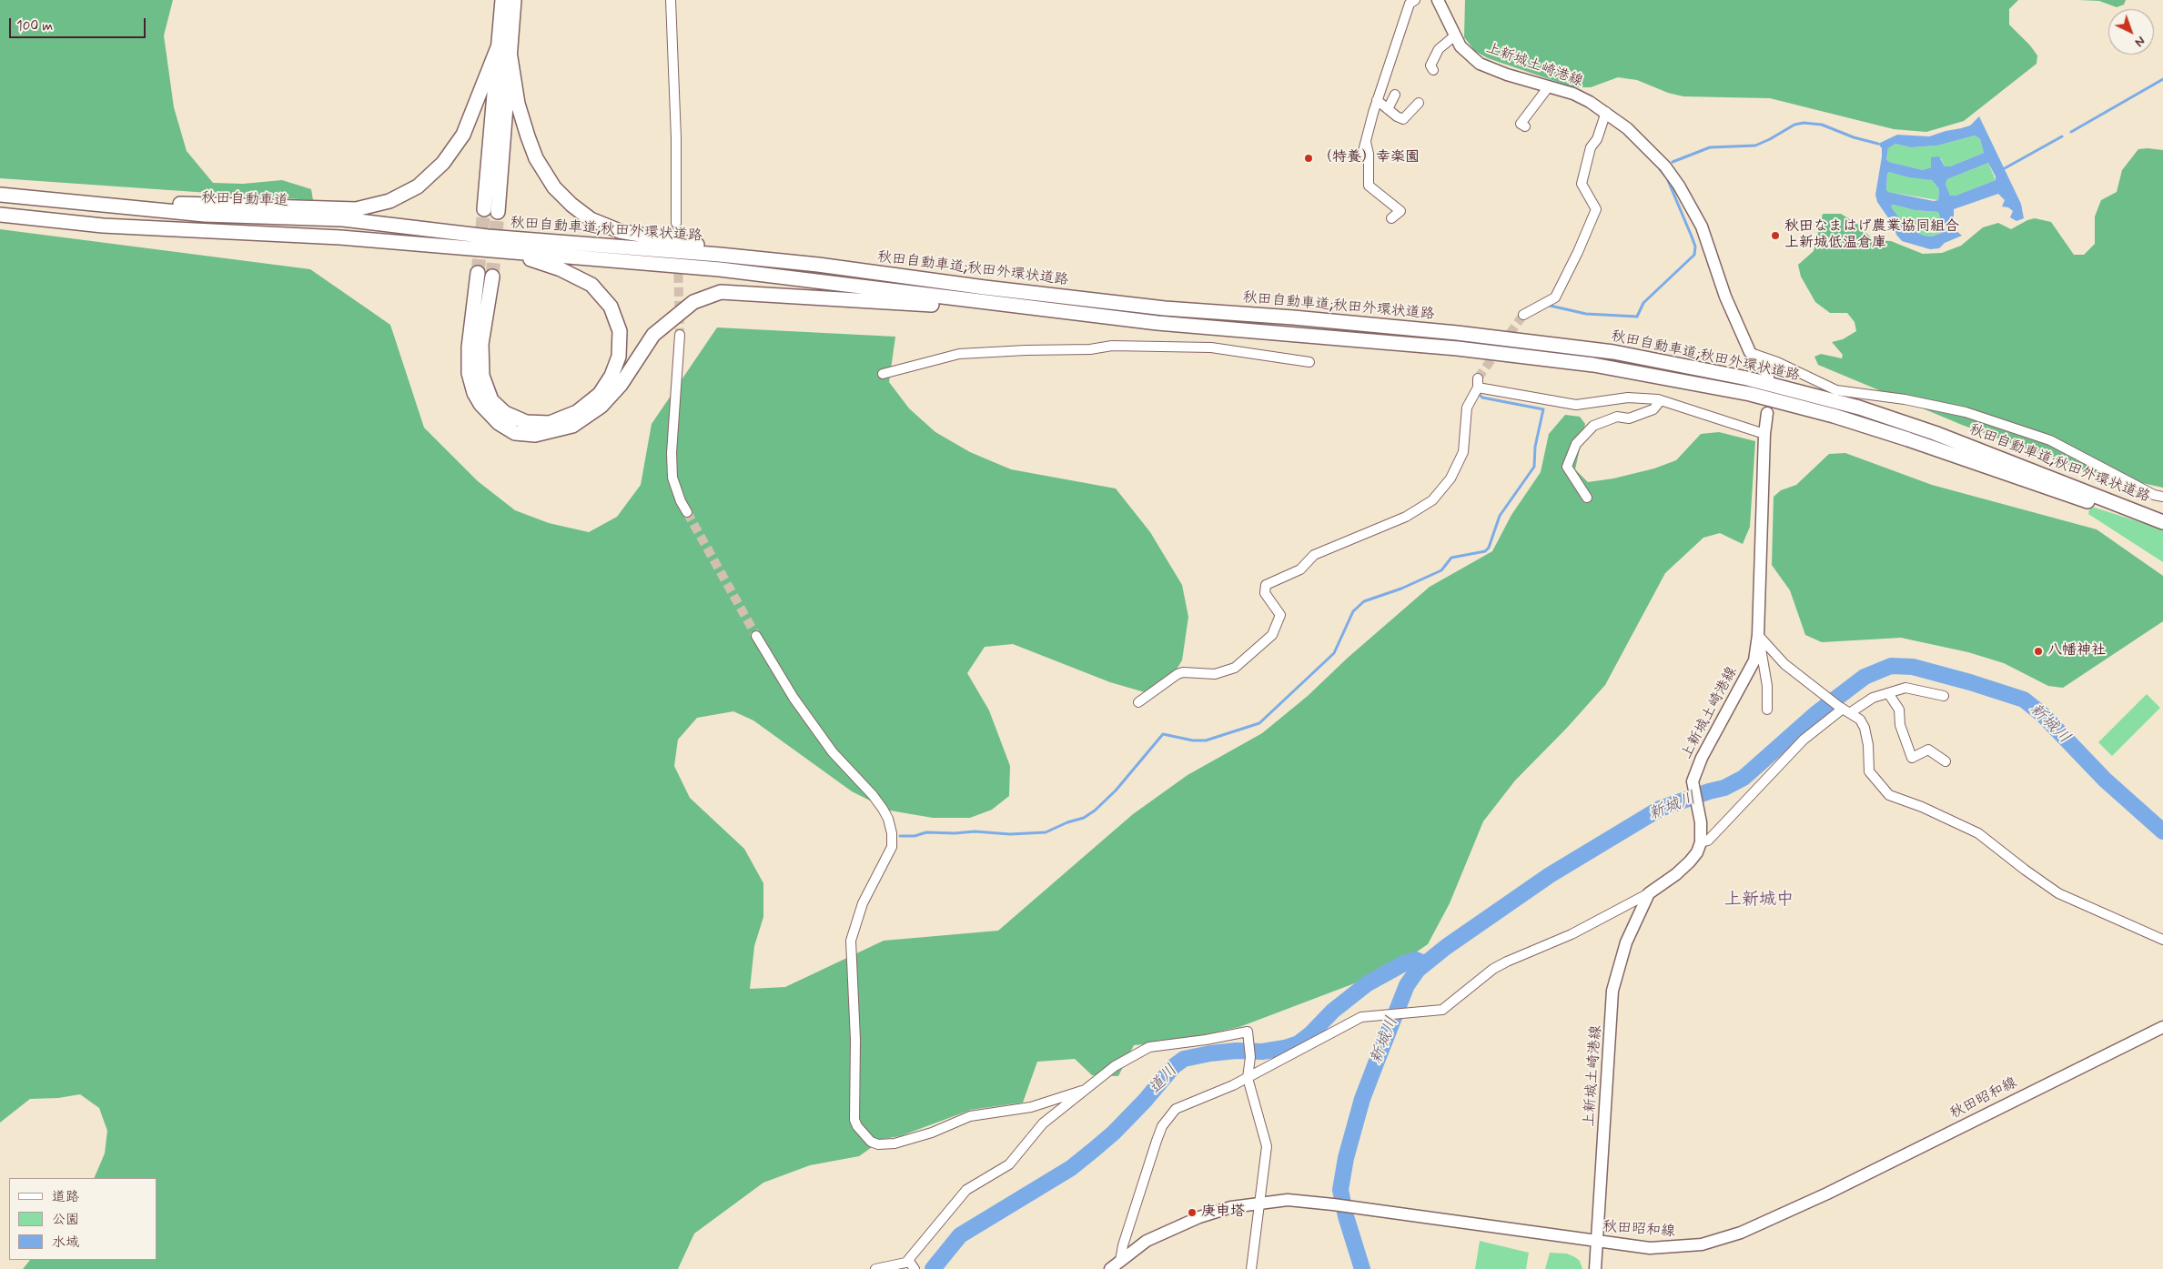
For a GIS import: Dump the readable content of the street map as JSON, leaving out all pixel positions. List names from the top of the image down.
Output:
{
  "streets": {
    "highway": ["秋田自動車道", "秋田自動車道;秋田外環状道路"],
    "main road": ["上新城土崎港線", "秋田昭和線"]
  },
  "crossings": [
    ["上新城土崎港線", "秋田昭和線"],
    ["秋田自動車道", "秋田自動車道;秋田外環状道路"]
  ],
  "districts": ["上新城中"],
  "water": ["新城川", "道川"],
  "places": [
    "（特養）幸楽園",
    "秋田なまはげ農業協同組合 上新城低温倉庫",
    "八幡神社",
    "庚申塔"
  ],
  "legend": ["道路", "公園", "水域"],
  "scale_bar": "100 m",
  "north": "bottom right"
}
